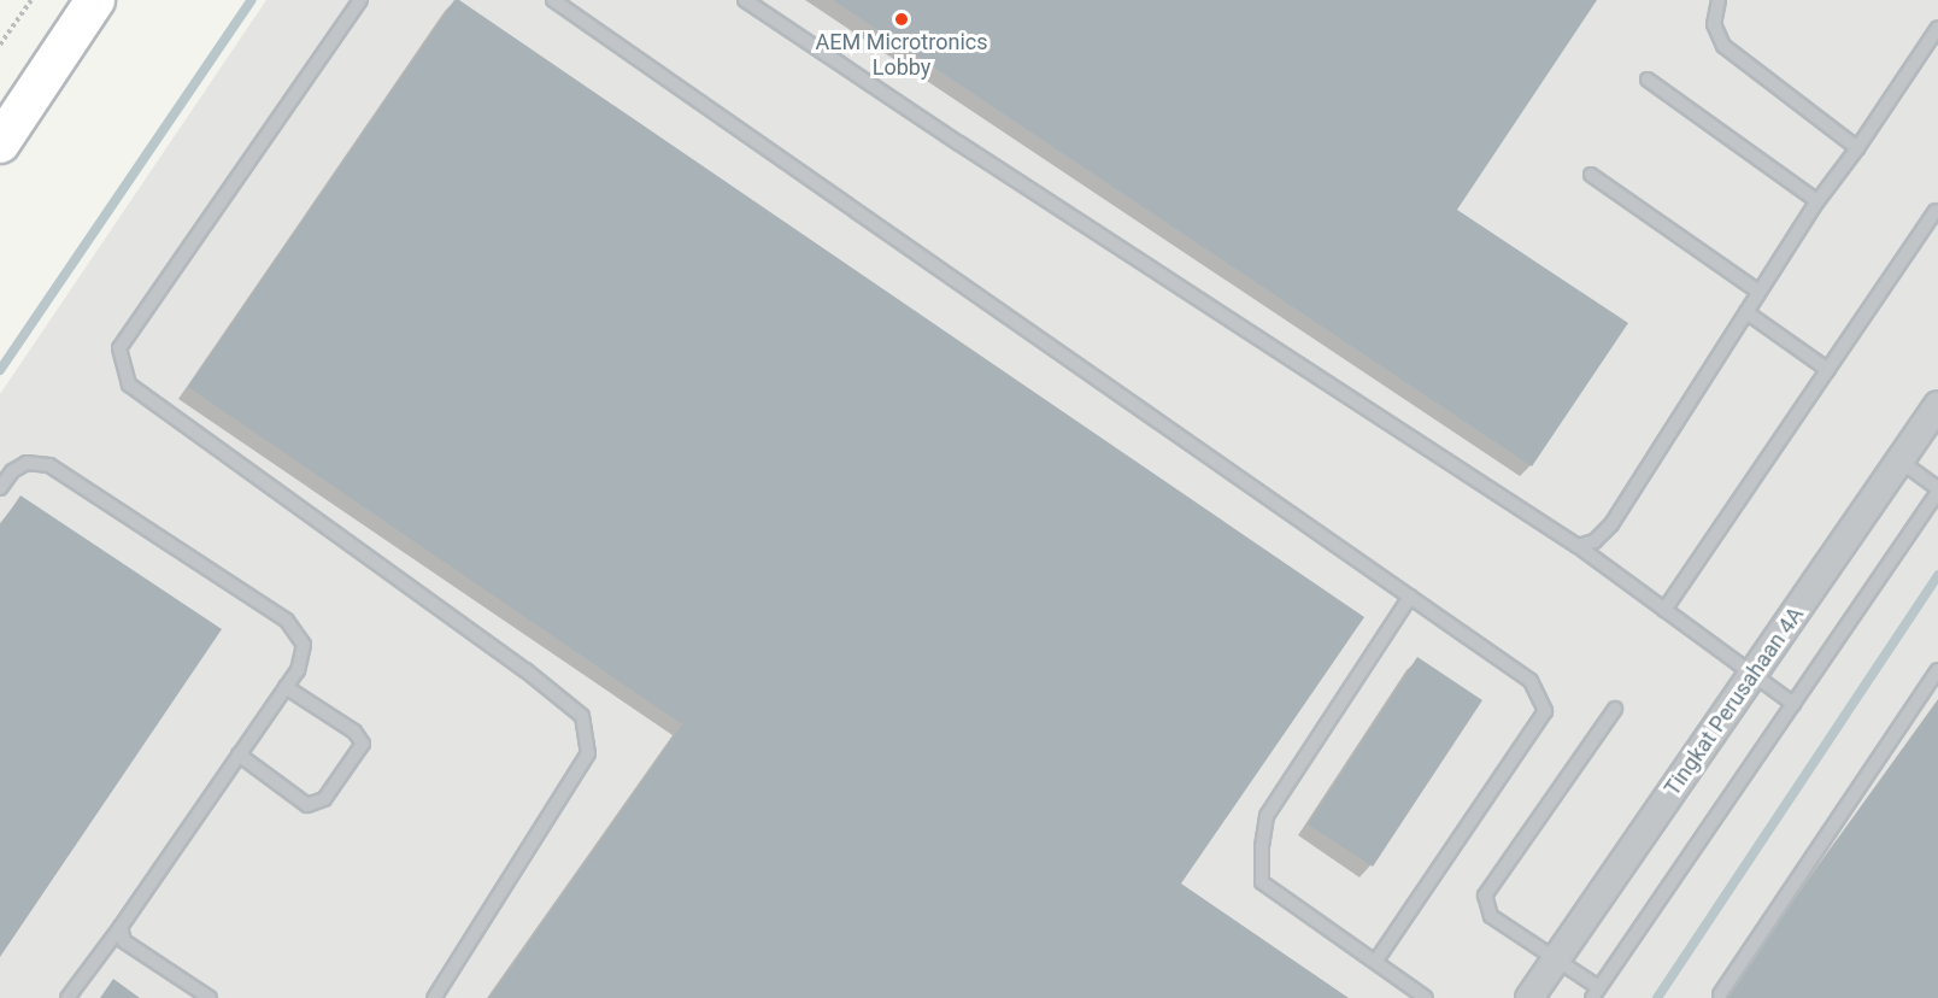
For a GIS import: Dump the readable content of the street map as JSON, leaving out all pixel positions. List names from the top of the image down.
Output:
{
  "streets": {
    "street": ["Tingkat Perusahaan 4A"]
  },
  "places": ["AEM Microtronics Lobby"]
}
